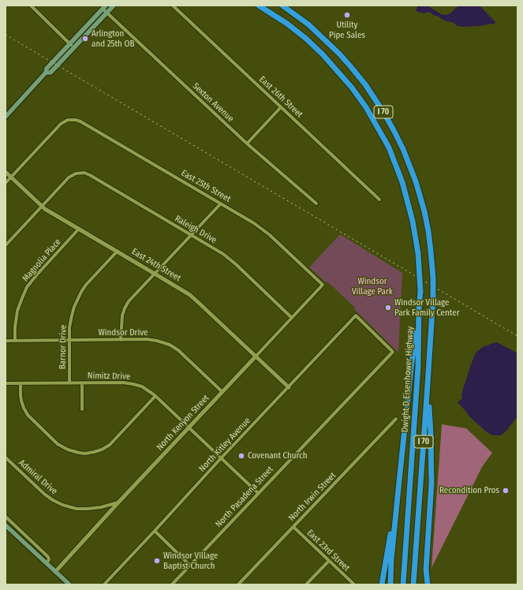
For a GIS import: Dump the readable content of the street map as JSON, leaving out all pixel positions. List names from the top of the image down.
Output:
{
  "streets": {
    "highway": ["I 70", "Dwight D Eisenhower Highway"],
    "street": [
      "East 26th Street",
      "Sexton Avenue",
      "East 25th Street",
      "Raleigh Drive",
      "Magnolia Place",
      "East 24th Street",
      "Windsor Drive",
      "Barnor Drive",
      "Nimitz Drive",
      "North Kenyon Street",
      "North Kitley Avenue",
      "Admiral Drive",
      "North Pasadena Street",
      "North Irwin Street",
      "East 23rd Street"
    ]
  },
  "crossings": [
    ["East 25th Street", "East 24th Street"],
    ["East 25th Street", "North Kenyon Street"],
    ["Raleigh Drive", "East 24th Street"],
    ["Raleigh Drive", "North Kenyon Street"],
    ["Magnolia Place", "East 24th Street"],
    ["Magnolia Place", "Windsor Drive"],
    ["East 24th Street", "Barnor Drive"],
    ["East 24th Street", "North Kenyon Street"],
    ["East 24th Street", "North Kitley Avenue"],
    ["Windsor Drive", "Barnor Drive"],
    ["Windsor Drive", "North Kenyon Street"],
    ["Barnor Drive", "Nimitz Drive"],
    ["Nimitz Drive", "North Kenyon Street"],
    ["Nimitz Drive", "North Kitley Avenue"],
    ["North Kenyon Street", "Admiral Drive"],
    ["North Kitley Avenue", "North Pasadena Street"],
    ["North Irwin Street", "East 23rd Street"]
  ],
  "parks": ["Windsor Village Park"],
  "places": [
    "Utility Pipe Sales",
    "Arlington and 25th OB",
    "Windsor Village Park Family Center",
    "Covenant Church",
    "Recondition Pros",
    "Windsor Village Baptist Church"
  ]
}
